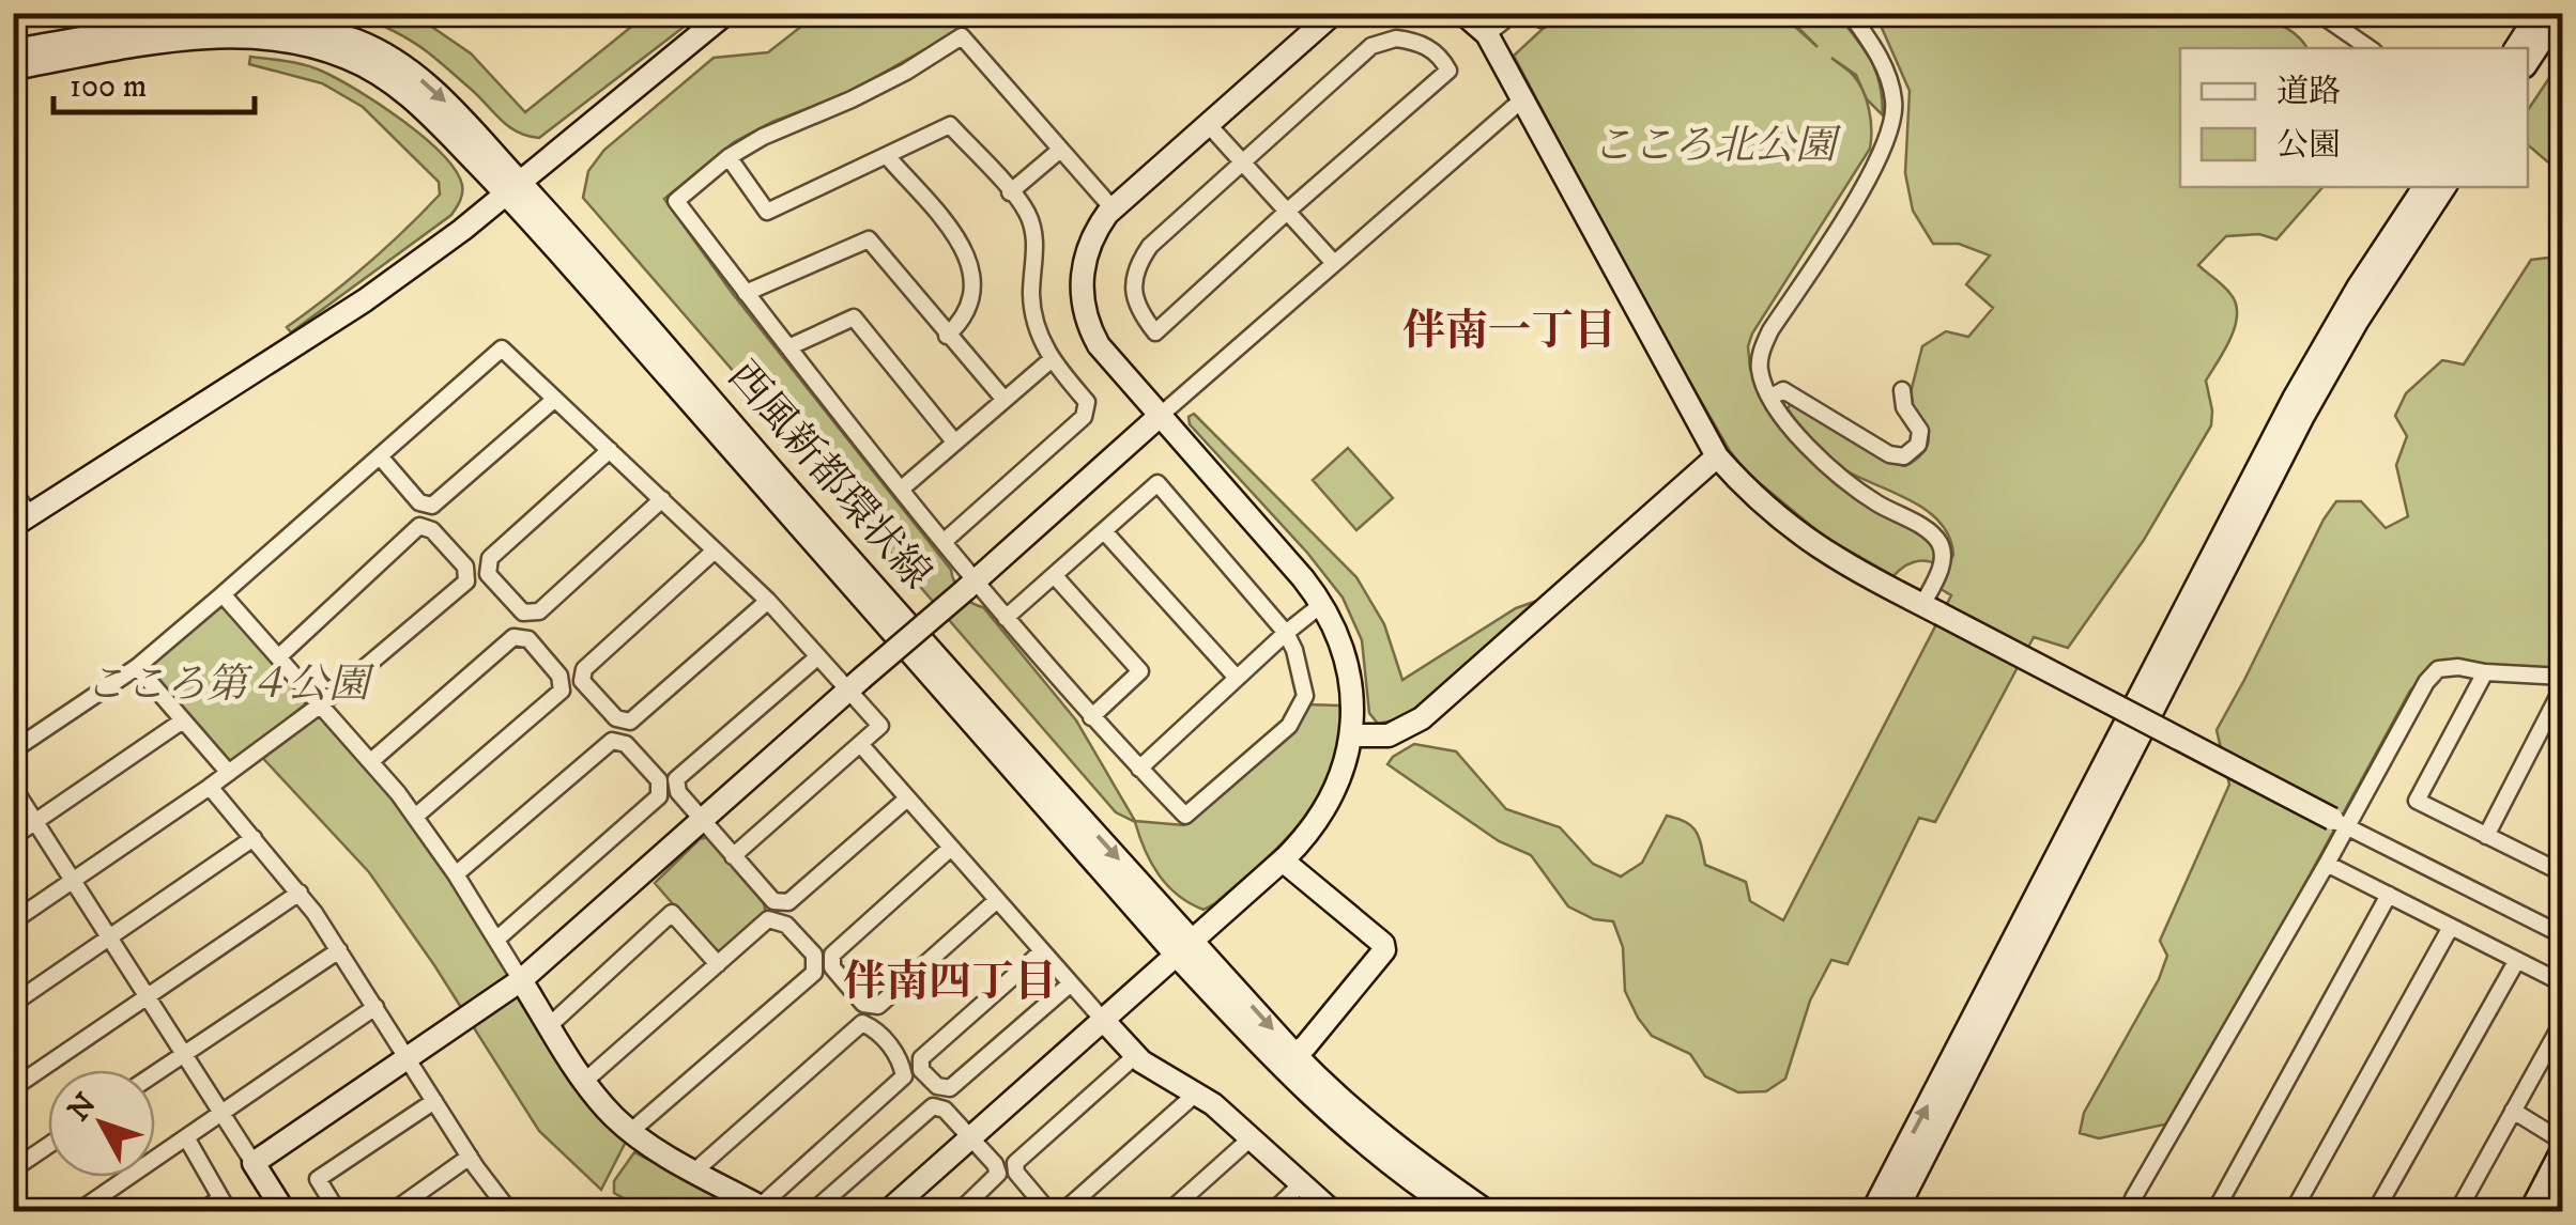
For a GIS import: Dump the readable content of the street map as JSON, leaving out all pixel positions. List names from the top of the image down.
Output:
{
  "streets": {
    "street": ["西風新都環状線"]
  },
  "districts": ["伴南一丁目", "伴南四丁目"],
  "parks": ["こころ北公園", "こころ第４公園"],
  "legend": ["道路", "公園"],
  "scale_bar": "100 m",
  "north": "top left"
}
